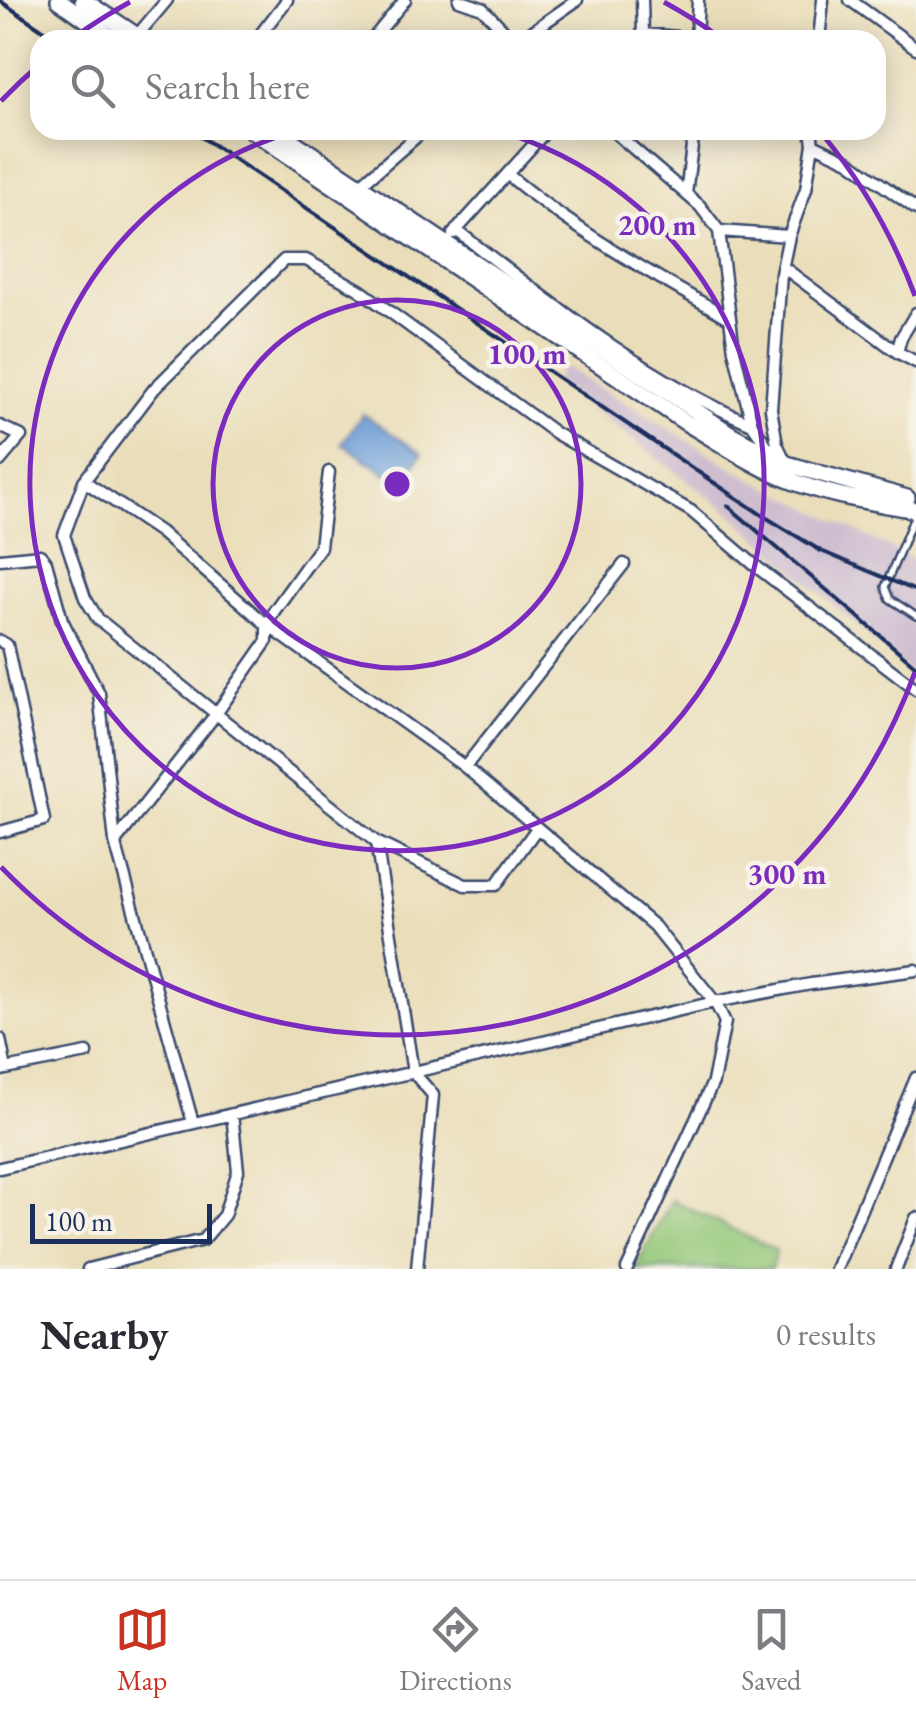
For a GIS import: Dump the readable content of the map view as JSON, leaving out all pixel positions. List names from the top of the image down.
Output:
{
  "scale_bar": "100 m",
  "page": {
    "search": "Search here",
    "scale": "100 m",
    "heading": ["Nearby", "0 results"],
    "nav": ["Map", "Directions", "Saved"]
  },
  "rings": ["200 m", "100 m", "300 m"]
}
